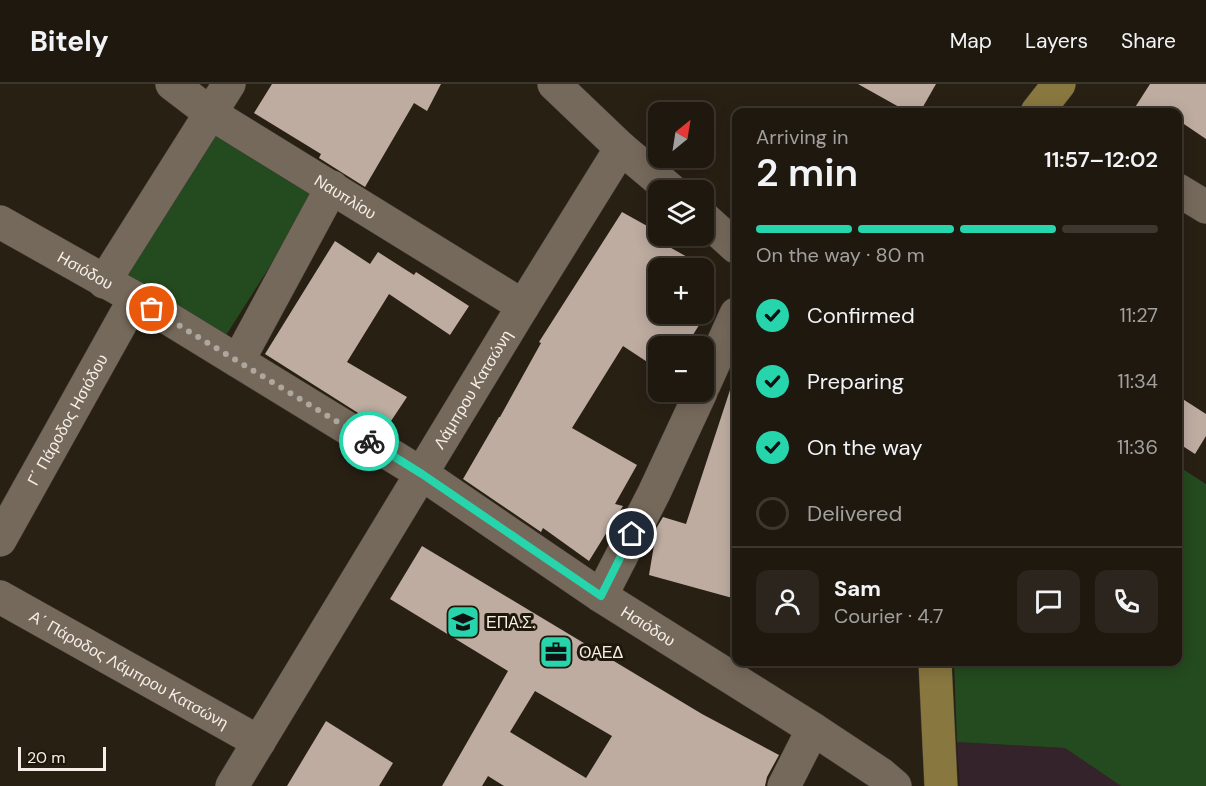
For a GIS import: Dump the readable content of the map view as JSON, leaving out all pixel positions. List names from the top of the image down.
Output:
{
  "streets": {
    "street": [
      "Ναυπλίου",
      "Ησιόδου",
      "Λάμπρου Κατσώνη",
      "Γ΄ Πάροδος Ησιόδου",
      "Α΄ Πάροδος Λάμπρου Κατσώνη"
    ]
  },
  "crossings": [
    ["Ναυπλίου", "Λάμπρου Κατσώνη"],
    ["Ησιόδου", "Λάμπρου Κατσώνη"],
    ["Ησιόδου", "Γ΄ Πάροδος Ησιόδου"],
    ["Λάμπρου Κατσώνη", "Α΄ Πάροδος Λάμπρου Κατσώνη"]
  ],
  "places": {
    "school or university": ["ΕΠΑ.Σ."],
    "office": ["ΟΑΕΔ"]
  },
  "scale_bar": "20 m",
  "north": "top right",
  "page": {
    "header": "Bitely",
    "nav": ["Map", "Layers", "Share"],
    "map_buttons": ["+", "−"],
    "heading": ["2 min", "Arriving in", "11:57–12:02"],
    "panel": ["Sam", "Courier · 4.7"],
    "bar": "On the way · 80 m",
    "list": [
      ["Confirmed", "11:27"],
      ["Preparing", "11:34"],
      ["On the way", "11:36"],
      "Delivered"
    ],
    "scale": "20 m"
  }
}
